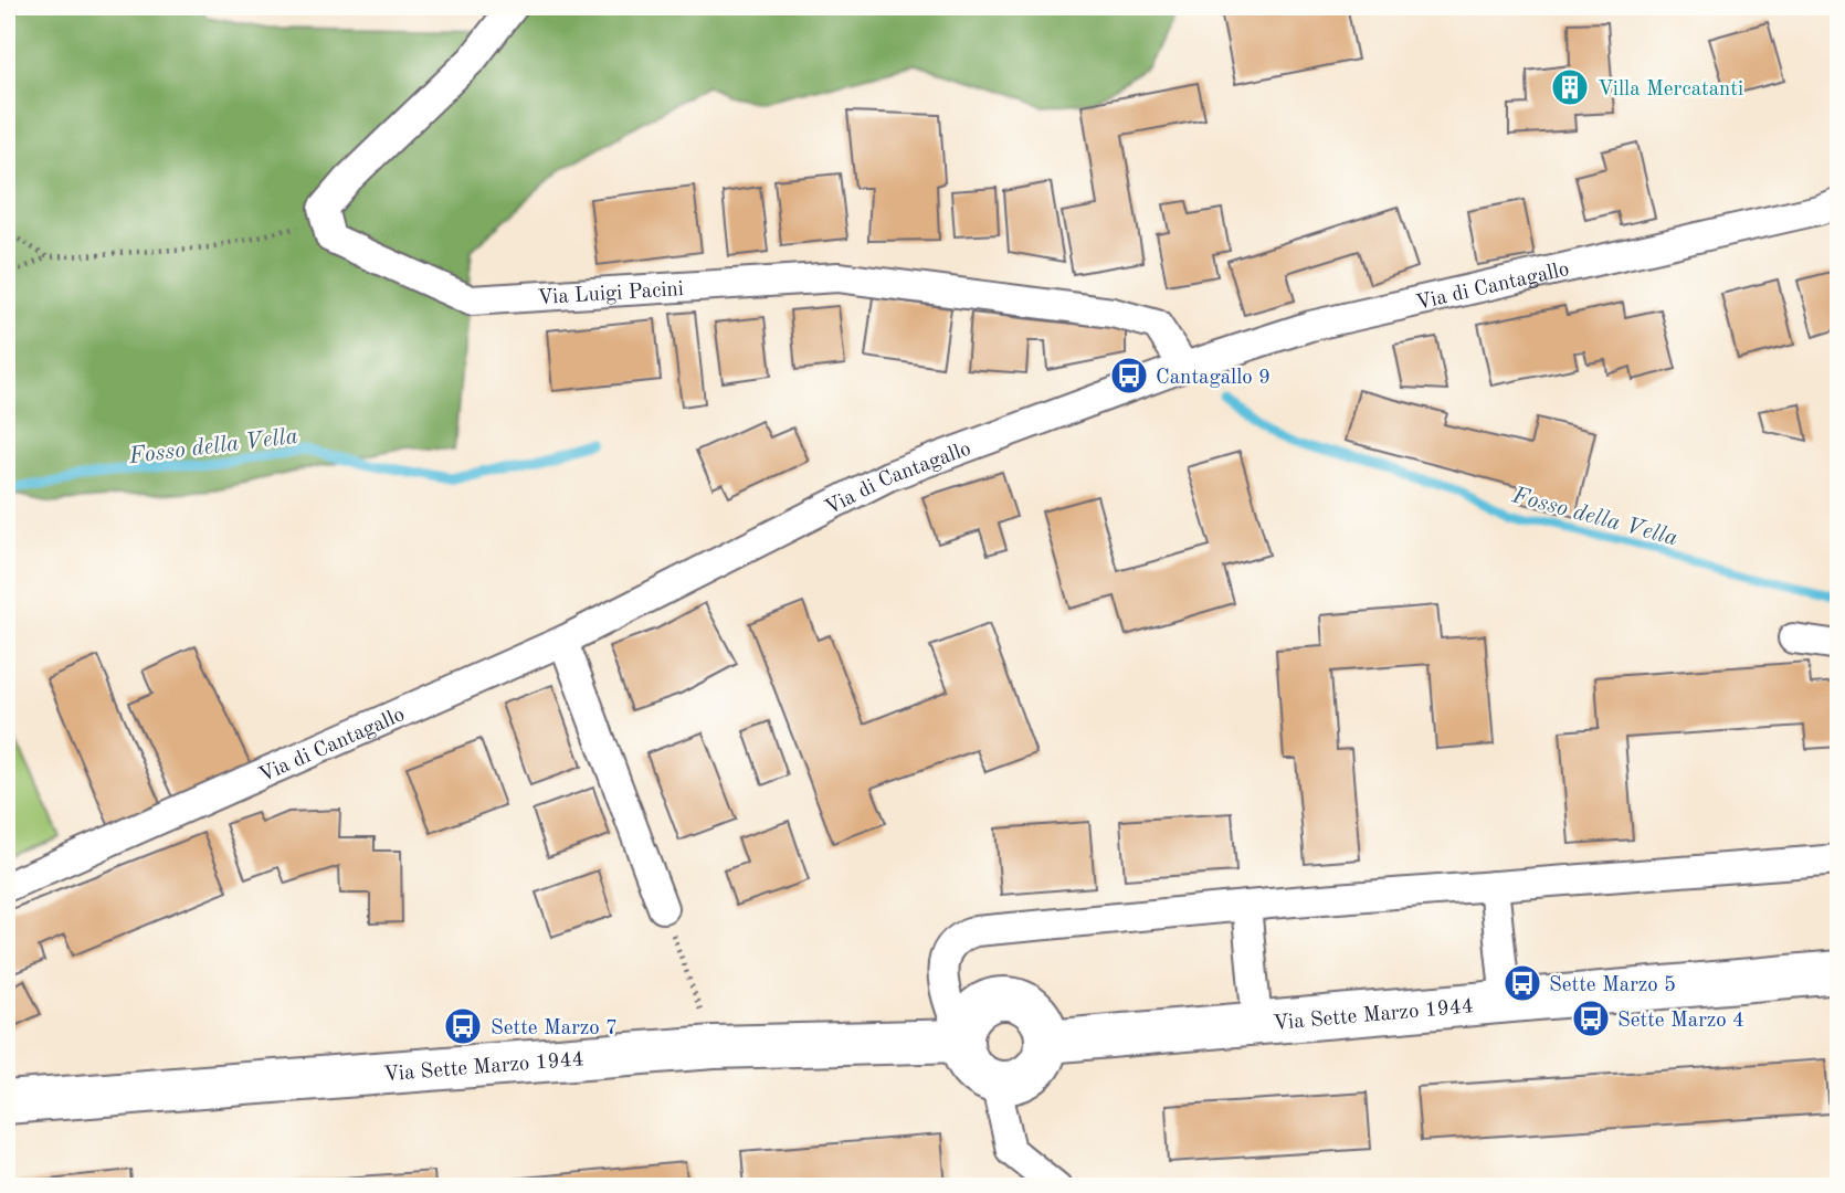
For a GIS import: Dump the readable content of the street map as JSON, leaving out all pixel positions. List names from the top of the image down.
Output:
{
  "streets": {
    "street": ["Via di Cantagallo", "Via Luigi Pacini", "Via Sette Marzo 1944"]
  },
  "crossings": [
    ["Via di Cantagallo", "Via Luigi Pacini"]
  ],
  "water": ["Fosso della Vella"],
  "places": {
    "building": ["Villa Mercatanti"],
    "bus stop": [
      "Cantagallo 9",
      "Sette Marzo 5",
      "Sette Marzo 4",
      "Sette Marzo 7"
    ]
  }
}
